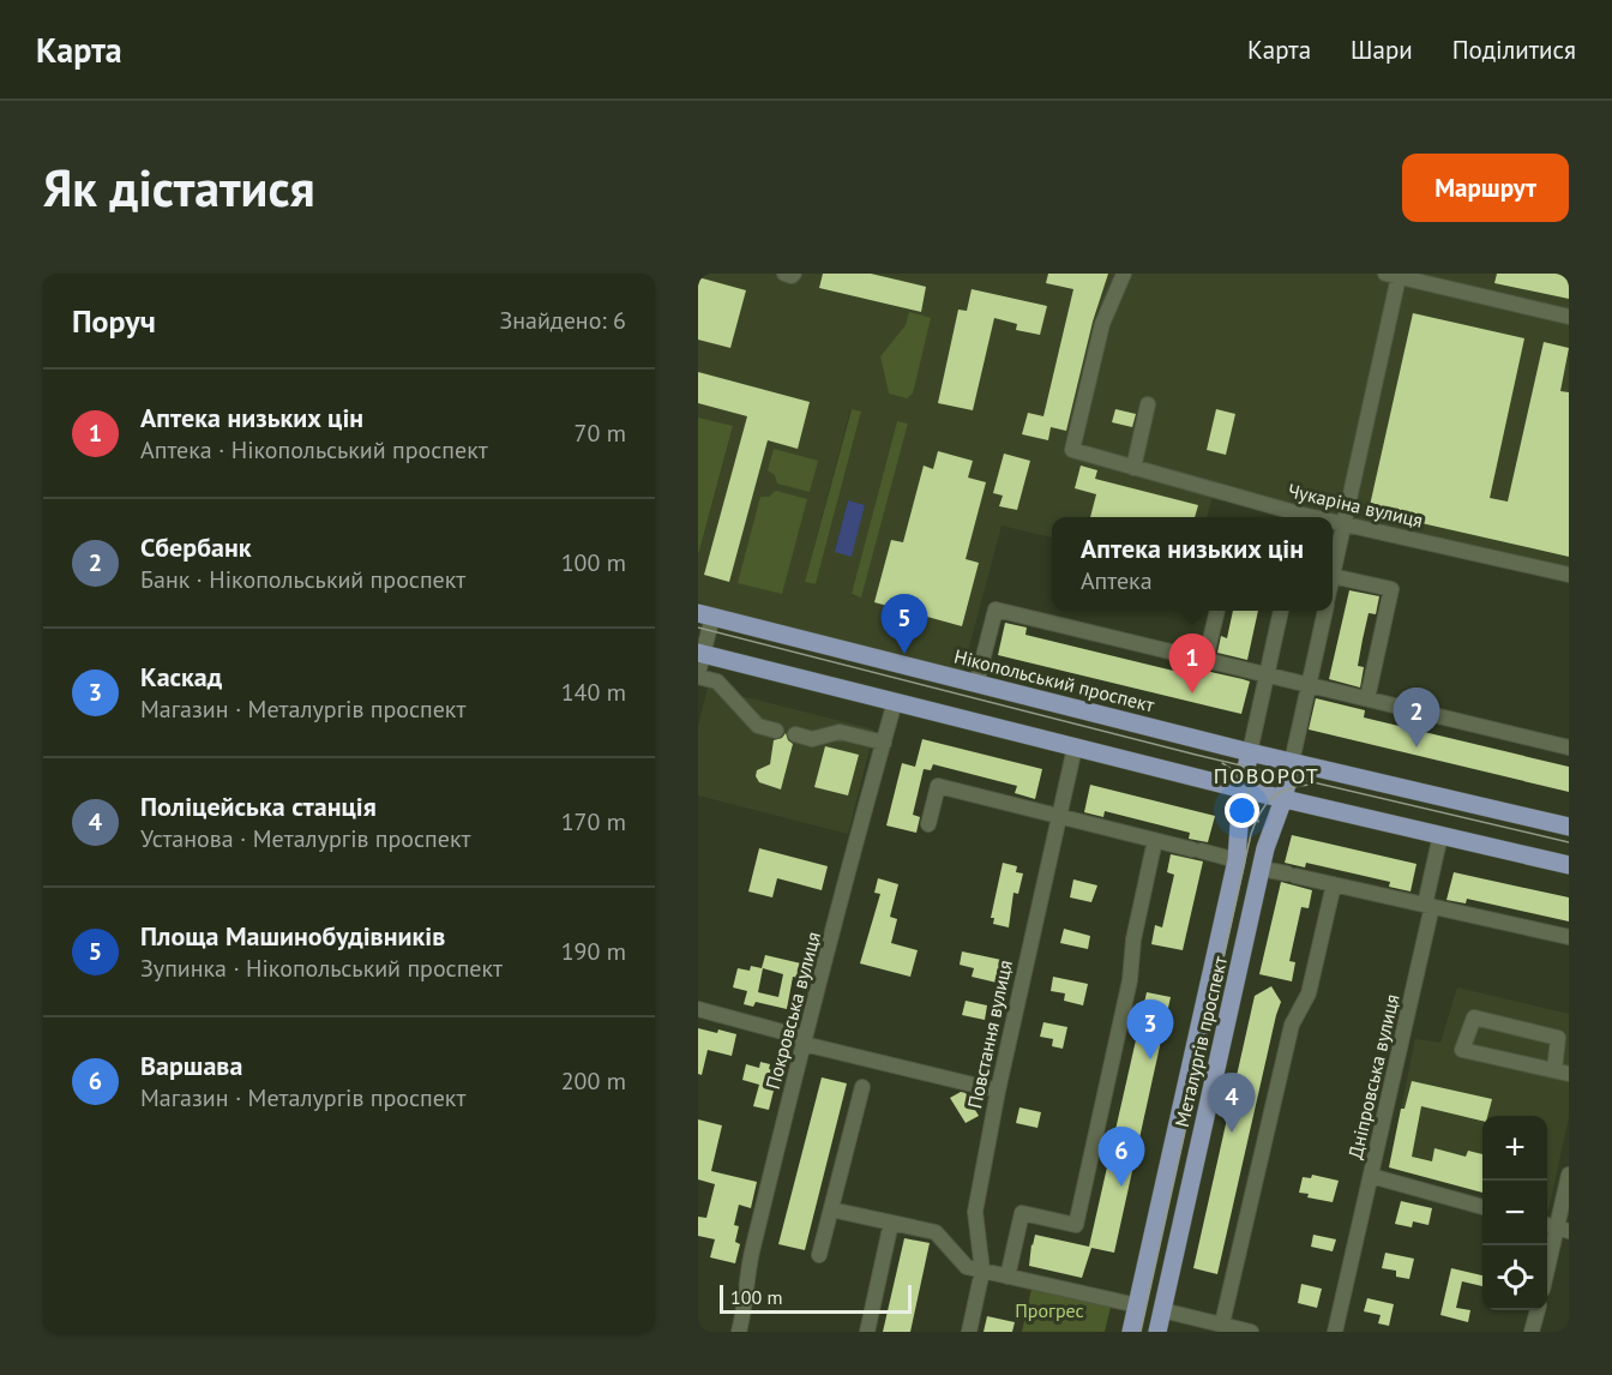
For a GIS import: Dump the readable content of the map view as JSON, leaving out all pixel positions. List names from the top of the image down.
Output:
{
  "streets": {
    "main road": ["Нікопольський проспект", "Металургів проспект"],
    "street": [
      "Чукаріна вулиця",
      "Покровська вулиця",
      "Повстання вулиця",
      "Дніпровська вулиця"
    ]
  },
  "crossings": [
    ["Нікопольський проспект", "Металургів проспект"]
  ],
  "districts": ["ПОВОРОТ"],
  "parks": ["Прогрес"],
  "scale_bar": "100 m",
  "page": {
    "header": "Карта",
    "nav": ["Карта", "Шари", "Поділитися"],
    "buttons": "Маршрут",
    "title": "Як дістатися",
    "heading": ["Поруч", "Знайдено: 6"],
    "list": [
      {
        "mark": "1",
        "name": "Аптека низьких цін",
        "note": "Аптека · Нікопольський проспект",
        "value": "70 m"
      },
      {
        "mark": "2",
        "name": "Сбербанк",
        "note": "Банк · Нікопольський проспект",
        "value": "100 m"
      },
      {
        "mark": "3",
        "name": "Каскад",
        "note": "Магазин · Металургів проспект",
        "value": "140 m"
      },
      {
        "mark": "4",
        "name": "Поліцейська станція",
        "note": "Установа · Металургів проспект",
        "value": "170 m"
      },
      {
        "mark": "5",
        "name": "Площа Машинобудівників",
        "note": "Зупинка · Нікопольський проспект",
        "value": "190 m"
      },
      {
        "mark": "6",
        "name": "Варшава",
        "note": "Магазин · Металургів проспект",
        "value": "200 m"
      }
    ],
    "popup": ["Аптека низьких цін", "Аптека"],
    "pins": [
      "5",
      "1",
      "2",
      "3",
      "4",
      "6"
    ],
    "map_buttons": ["+", "−"],
    "scale": "100 m"
  }
}
